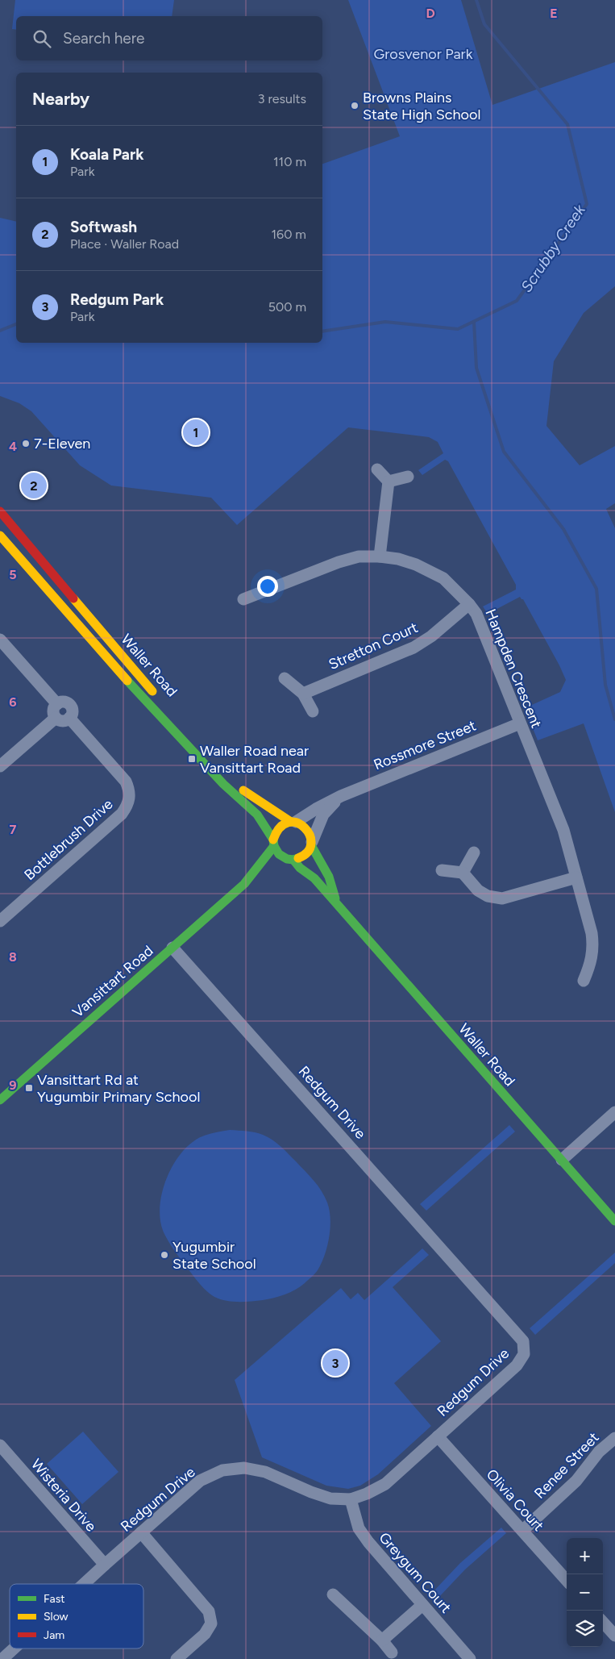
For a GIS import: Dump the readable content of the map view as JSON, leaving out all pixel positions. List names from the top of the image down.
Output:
{
  "streets": {
    "street": [
      "Stretton Court",
      "Waller Road",
      "Hampden Crescent",
      "Rossmore Street",
      "Bottlebrush Drive",
      "Vansittart Road",
      "Redgum Drive",
      "Renee Street",
      "Wisteria Drive",
      "Olivia Court",
      "Greygum Court"
    ]
  },
  "crossings": [
    ["Stretton Court", "Hampden Crescent"],
    ["Waller Road", "Rossmore Street"],
    ["Waller Road", "Vansittart Road"],
    ["Hampden Crescent", "Rossmore Street"],
    ["Rossmore Street", "Vansittart Road"],
    ["Vansittart Road", "Redgum Drive"],
    ["Redgum Drive", "Wisteria Drive"],
    ["Redgum Drive", "Olivia Court"],
    ["Redgum Drive", "Greygum Court"],
    ["Renee Street", "Olivia Court"]
  ],
  "water": ["Scrubby Creek"],
  "parks": ["Grosvenor Park"],
  "places": {
    "other": ["Browns Plains State High School", "7-Eleven", "Yugumbir State School"],
    "transit": ["Waller Road near Vansittart Road", "Vansittart Rd at Yugumbir Primary School"]
  },
  "legend": ["Fast", "Slow", "Jam"],
  "page": {
    "search": "Search here",
    "heading": ["Nearby", "3 results"],
    "list": [
      {
        "mark": "1",
        "name": "Koala Park",
        "note": "Park",
        "value": "110 m"
      },
      {
        "mark": "2",
        "name": "Softwash",
        "note": "Place · Waller Road",
        "value": "160 m"
      },
      {
        "mark": "3",
        "name": "Redgum Park",
        "note": "Park",
        "value": "500 m"
      }
    ],
    "pins": ["1", "2", "3"],
    "map_buttons": ["+", "−"]
  },
  "grid": {
    "columns": ["D", "E"],
    "rows": [
      "4",
      "5",
      "6",
      "7",
      "8",
      "9"
    ]
  }
}
